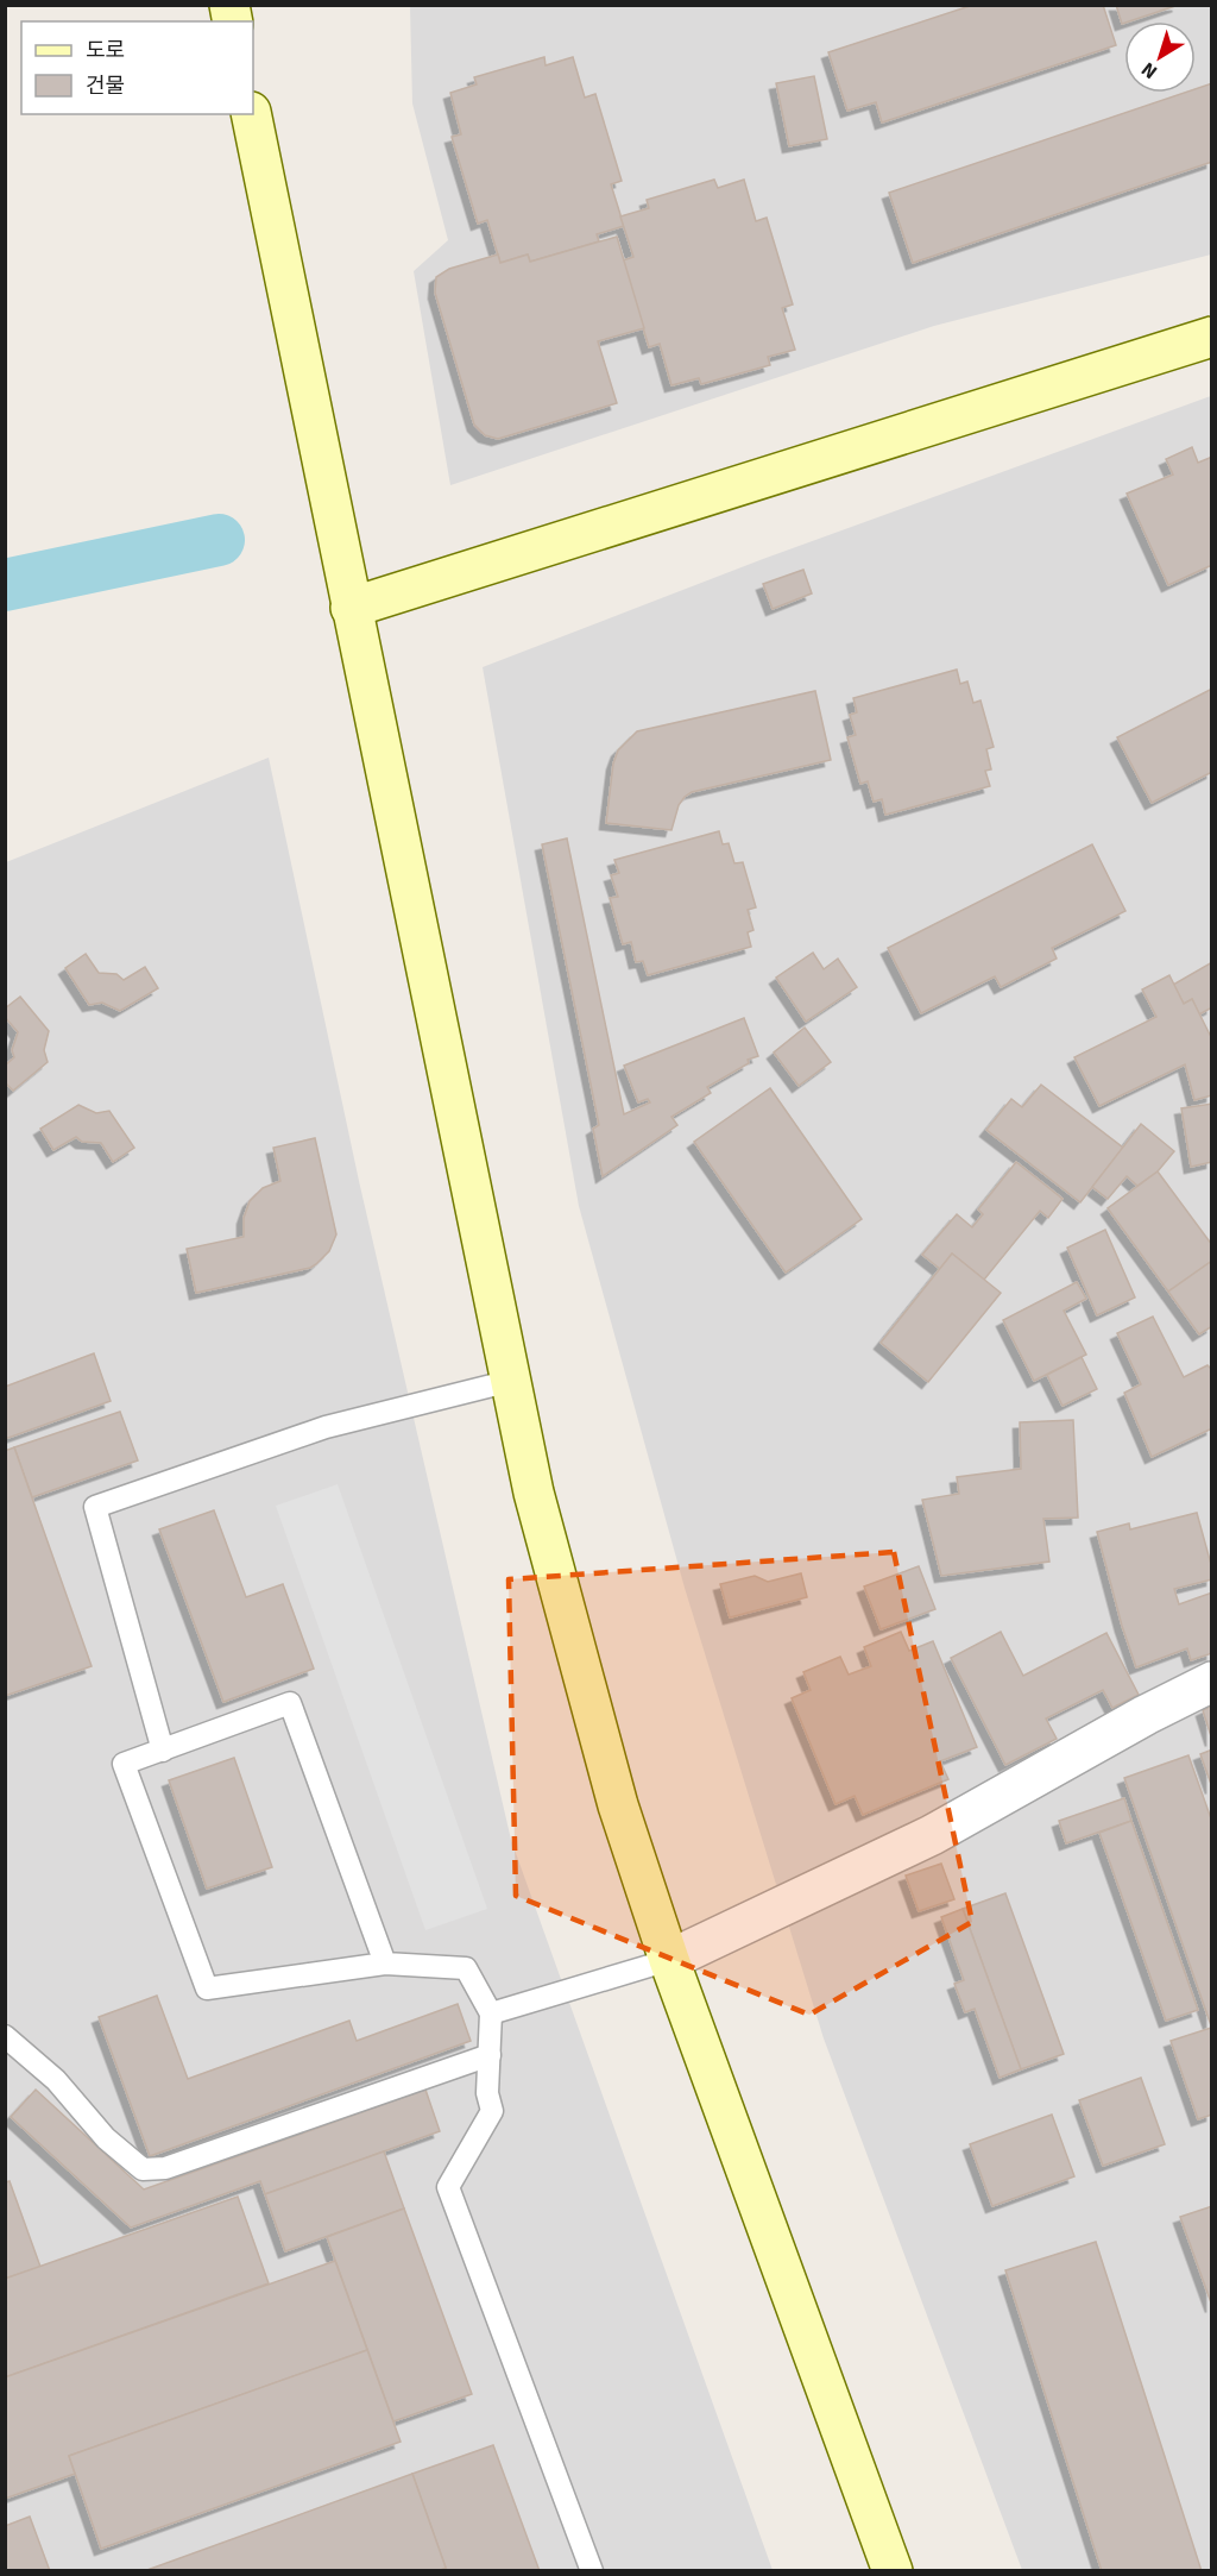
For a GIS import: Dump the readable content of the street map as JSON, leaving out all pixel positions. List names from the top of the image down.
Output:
{
  "legend": ["도로", "건물"],
  "north": "bottom left"
}
